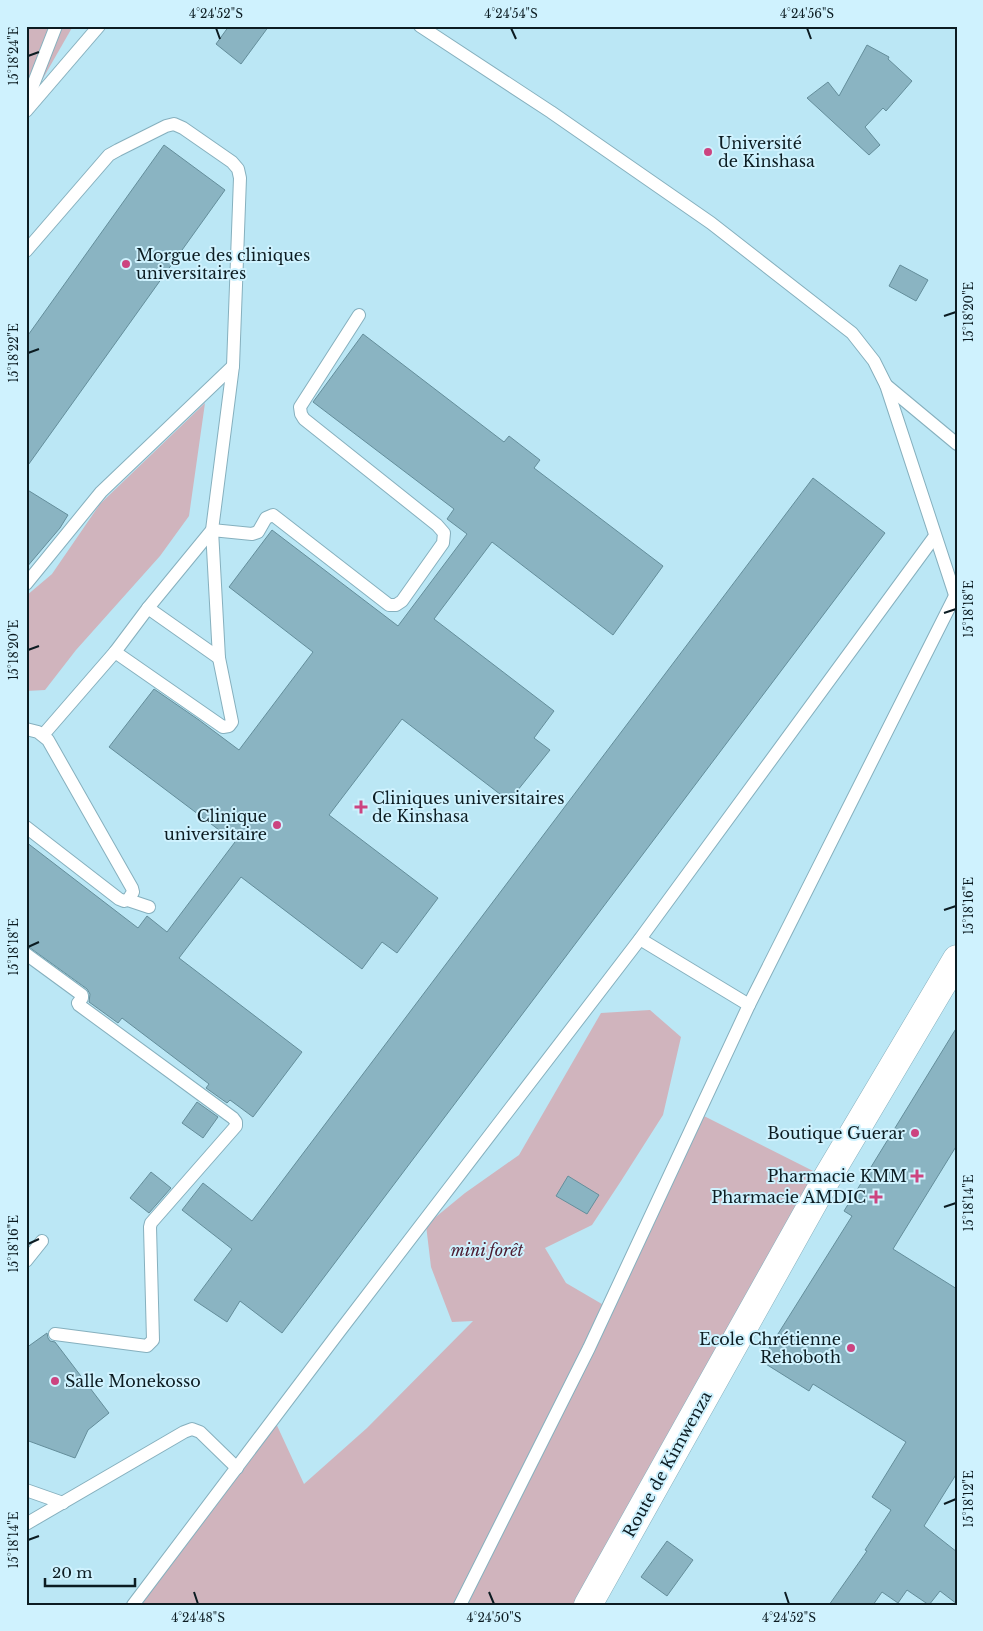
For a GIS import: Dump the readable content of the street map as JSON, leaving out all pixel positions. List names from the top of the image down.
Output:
{
  "streets": {
    "street": ["Route de Kimwenza"]
  },
  "parks": ["mini forêt"],
  "places": {
    "other": [
      "Université de Kinshasa",
      "Morgue des cliniques universitaires",
      "Clinique universitaire",
      "Boutique Guerar",
      "Ecole Chrétienne Rehoboth",
      "Salle Monekosso"
    ],
    "health": ["Cliniques universitaires de Kinshasa", "Pharmacie KMM", "Pharmacie AMDIC"]
  },
  "scale_bar": "20 m",
  "coordinates": [
    "4°24'52\"S",
    "4°24'54\"S",
    "4°24'56\"S",
    "15°18'24\"E",
    "15°18'20\"E",
    "15°18'22\"E",
    "15°18'18\"E",
    "15°18'16\"E",
    "15°18'14\"E",
    "15°18'12\"E",
    "4°24'48\"S",
    "4°24'50\"S"
  ]
}
